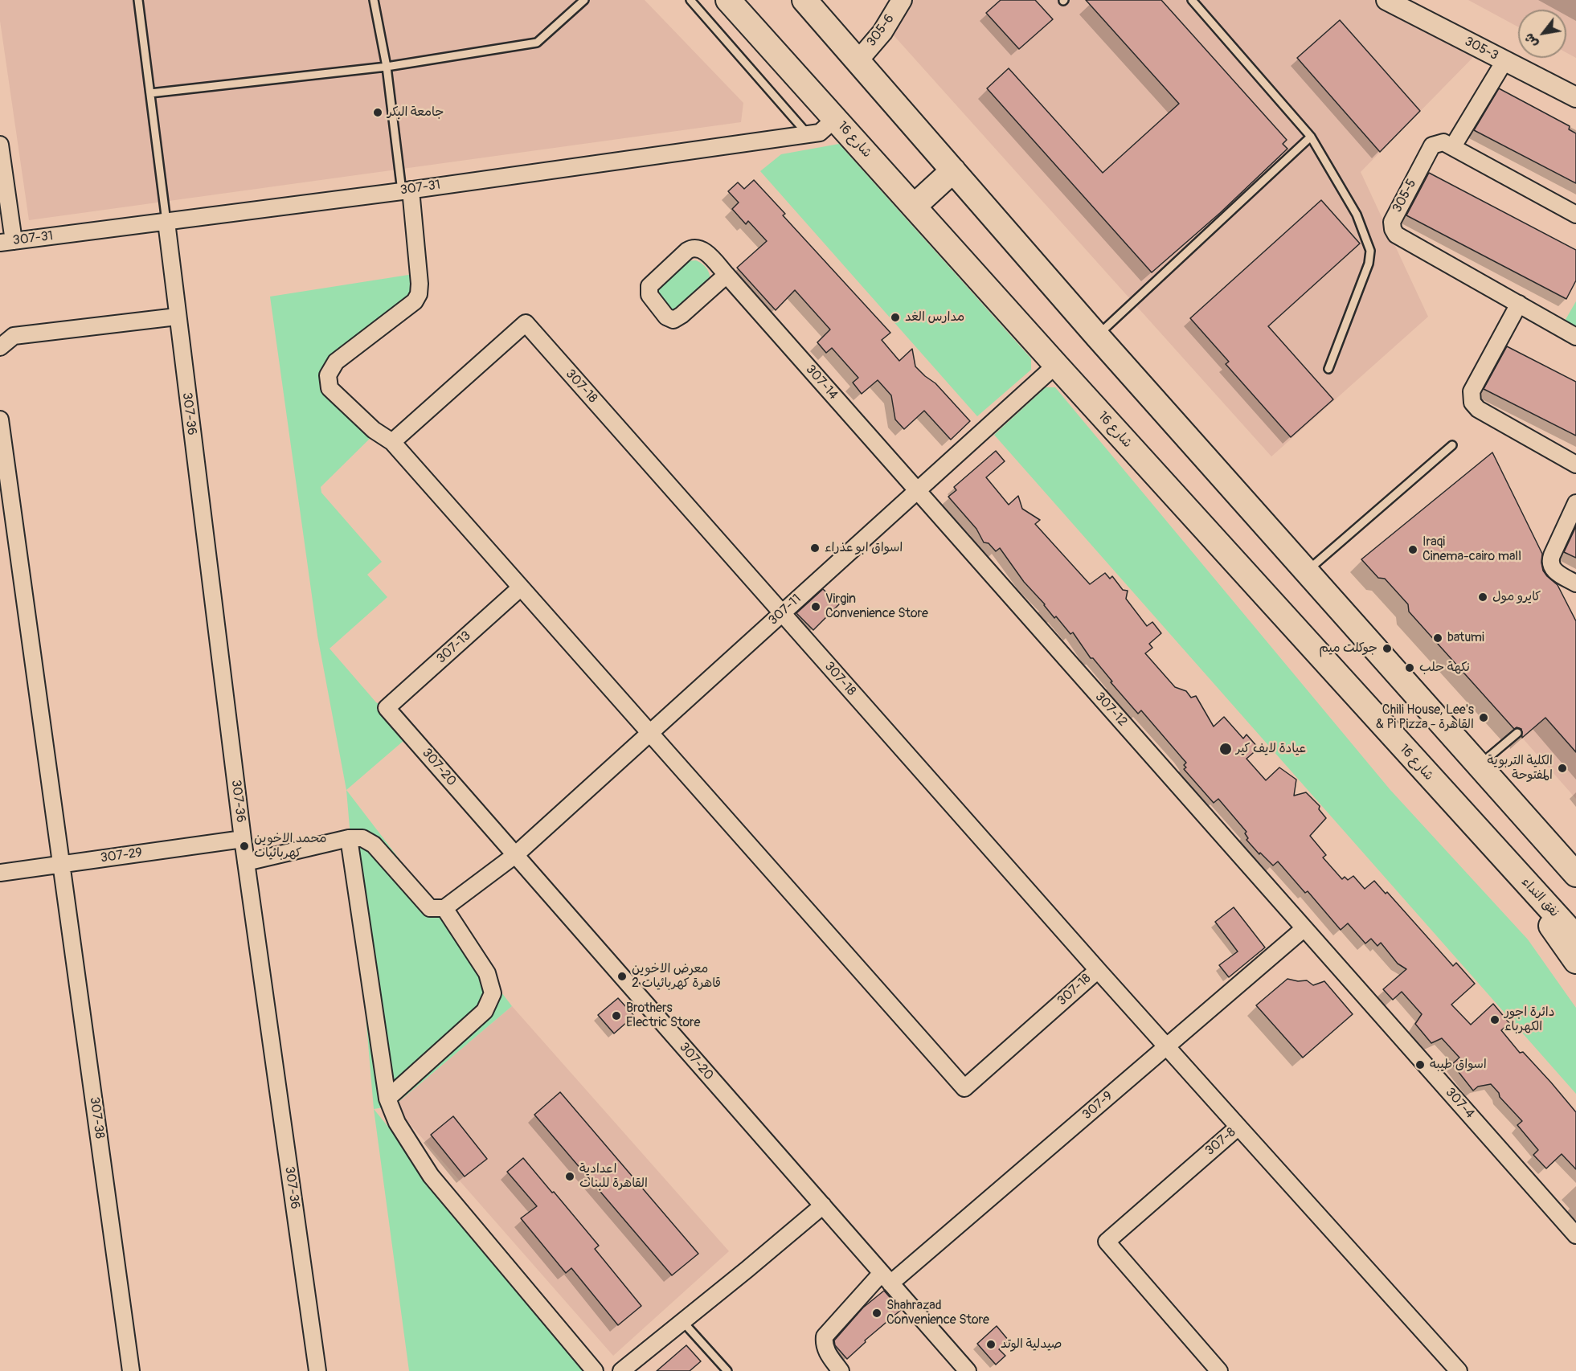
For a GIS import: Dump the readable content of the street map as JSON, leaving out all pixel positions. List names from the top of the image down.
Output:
{
  "streets": {
    "main road": ["شارع 16", "نفق النداء"],
    "street": [
      "305-6",
      "305-3",
      "307-31",
      "305-5",
      "307-14",
      "307-18",
      "307-36",
      "307-11",
      "307-13",
      "307-12",
      "307-20",
      "307-29",
      "307-4",
      "307-9",
      "307-38",
      "307-8"
    ]
  },
  "crossings": [
    ["شارع 16", "307-31"],
    ["شارع 16", "307-11"],
    ["شارع 16", "نفق النداء"],
    ["307-31", "307-36"],
    ["307-14", "307-11"],
    ["307-14", "307-12"],
    ["307-18", "307-11"],
    ["307-18", "307-13"],
    ["307-36", "307-29"],
    ["307-11", "307-12"],
    ["307-11", "307-20"],
    ["307-13", "307-20"],
    ["307-12", "307-4"],
    ["307-12", "307-9"],
    ["307-20", "307-9"],
    ["307-29", "307-38"],
    ["307-4", "307-9"]
  ],
  "places": [
    "جامعة البكر",
    "مدارس الغد",
    "اسواق ابو عذراء",
    "Iraqi Cinema-cairo mall",
    "كايرو مول",
    "Virgin Convenience Store",
    "batumi",
    "جوكلت ميم",
    "نكهة حلب",
    "Chili House, Lee's & Pi Pizza - القاهرة",
    "عيادة لايف كير",
    "الكلية التربوية المفتوحة",
    "محمد الاخوين كهربائيات",
    "معرض الاخوين قاهرة كهربائيات 2",
    "Brothers Electric Store",
    "دائرة اجور الكهرباء",
    "اسواق طيبه",
    "اعدادية القاهرة للبنات",
    "Shahrazad Convenience Store",
    "صيدلية الوتد"
  ],
  "north": "bottom left"
}
